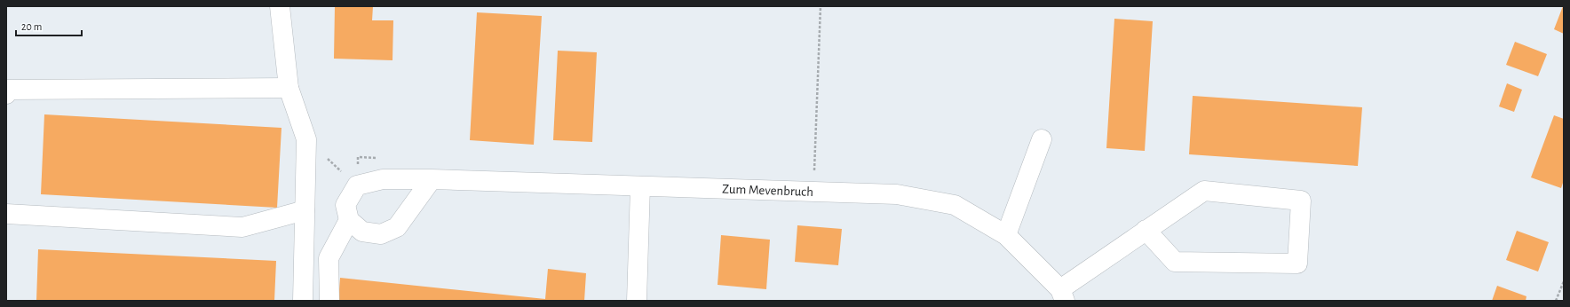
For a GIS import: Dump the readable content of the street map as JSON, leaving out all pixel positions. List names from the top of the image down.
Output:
{
  "streets": {
    "street": ["Zum Mevenbruch"]
  },
  "scale_bar": "20 m"
}
